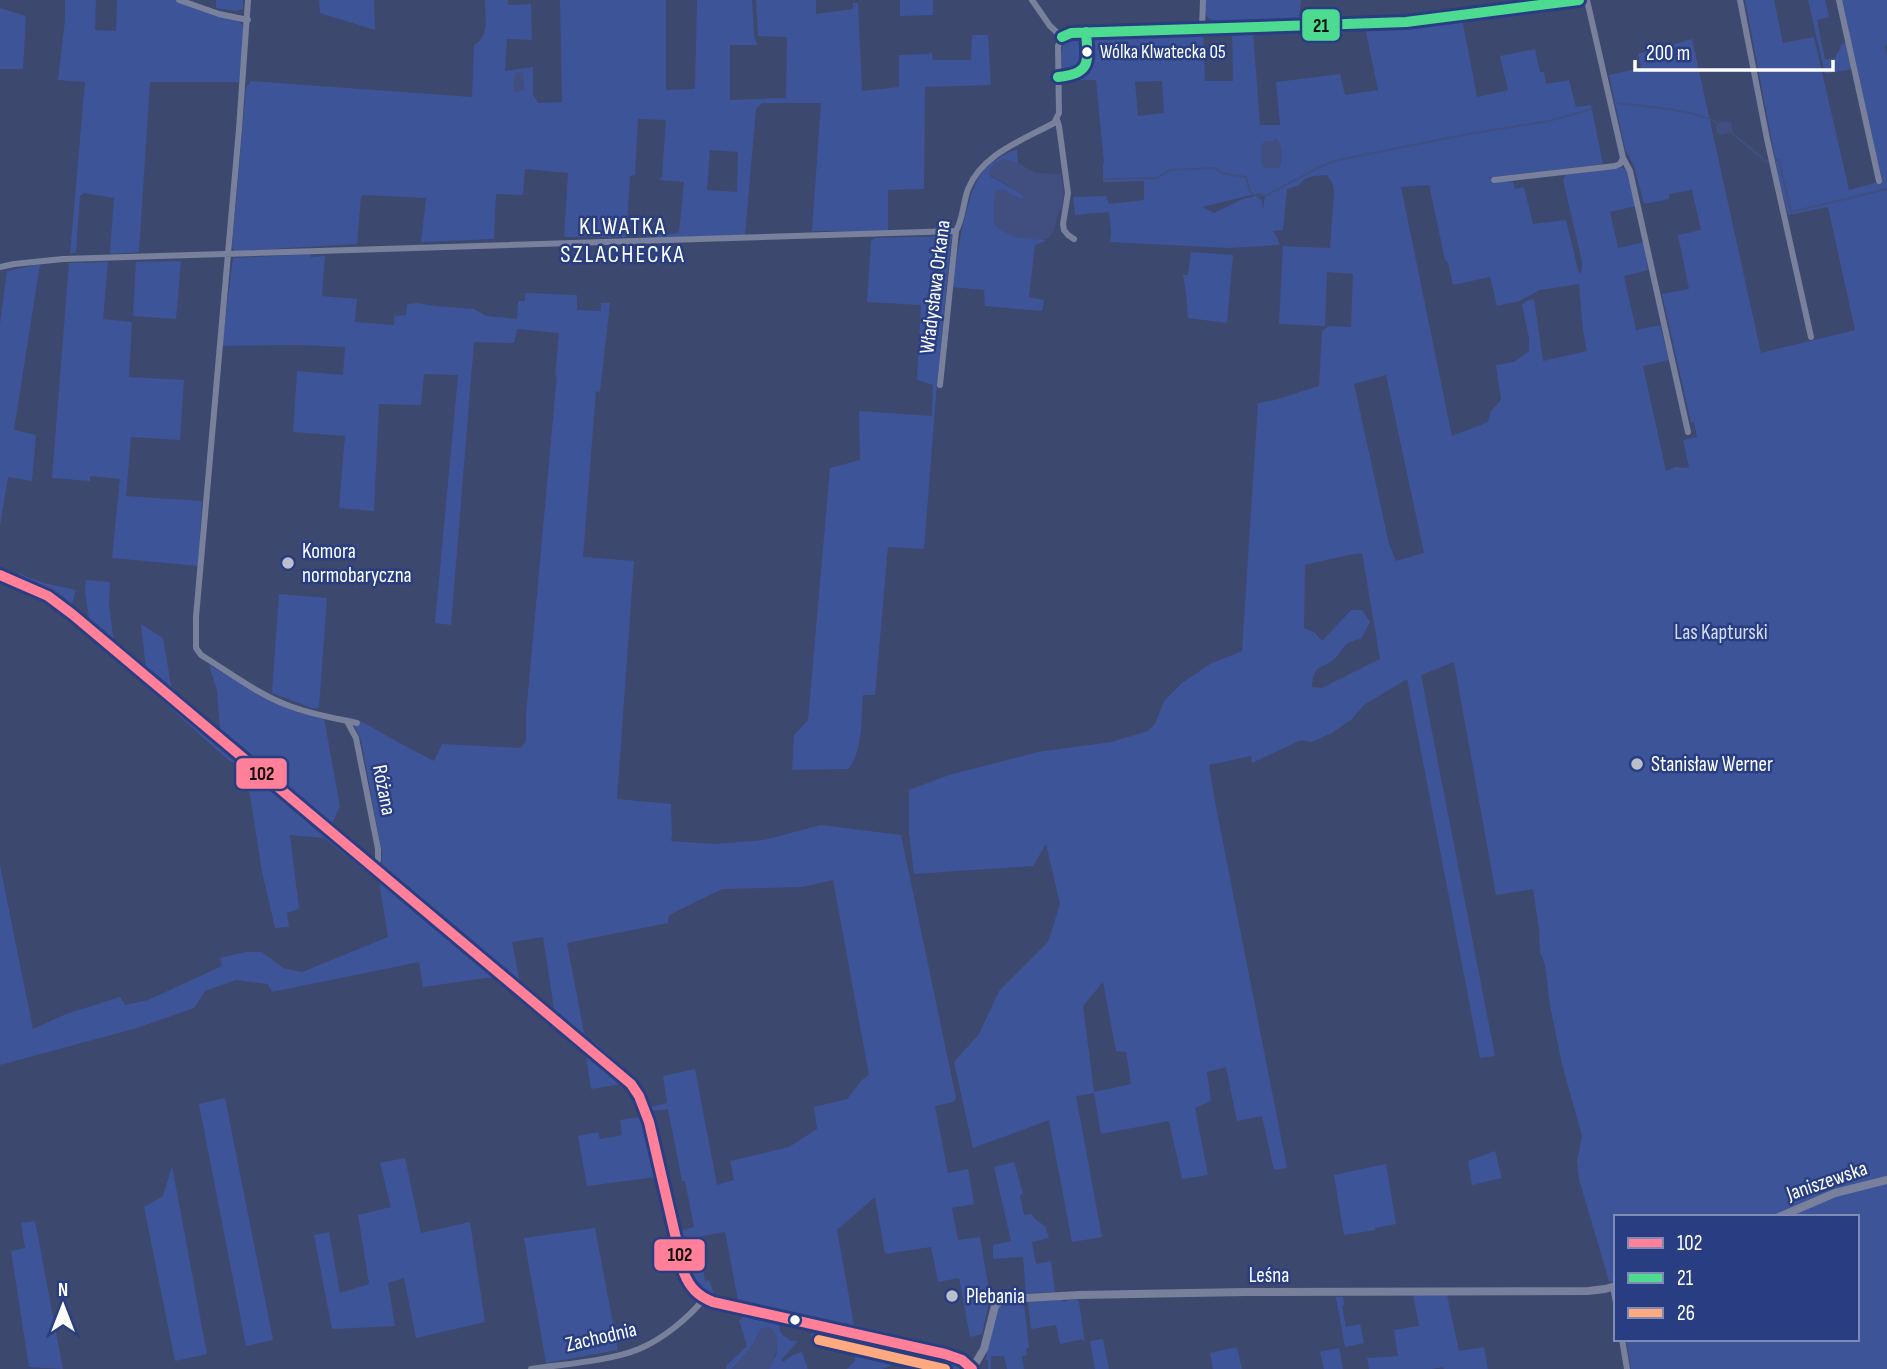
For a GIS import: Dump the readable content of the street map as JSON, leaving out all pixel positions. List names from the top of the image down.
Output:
{
  "streets": {
    "street": [
      "Władysława Orkana",
      "Różana",
      "Janiszewska",
      "Leśna",
      "Zachodnia"
    ]
  },
  "districts": ["KLWATKA SZLACHECKA"],
  "parks": ["Las Kapturski"],
  "places": [
    "Wólka Klwatecka 05",
    "Komora normobaryczna",
    "Stanisław Werner",
    "Plebania"
  ],
  "lines": ["transit line 21", "transit line 102", "transit line 26"],
  "legend": ["102", "21", "26"],
  "scale_bar": "200 m",
  "north": "top"
}
